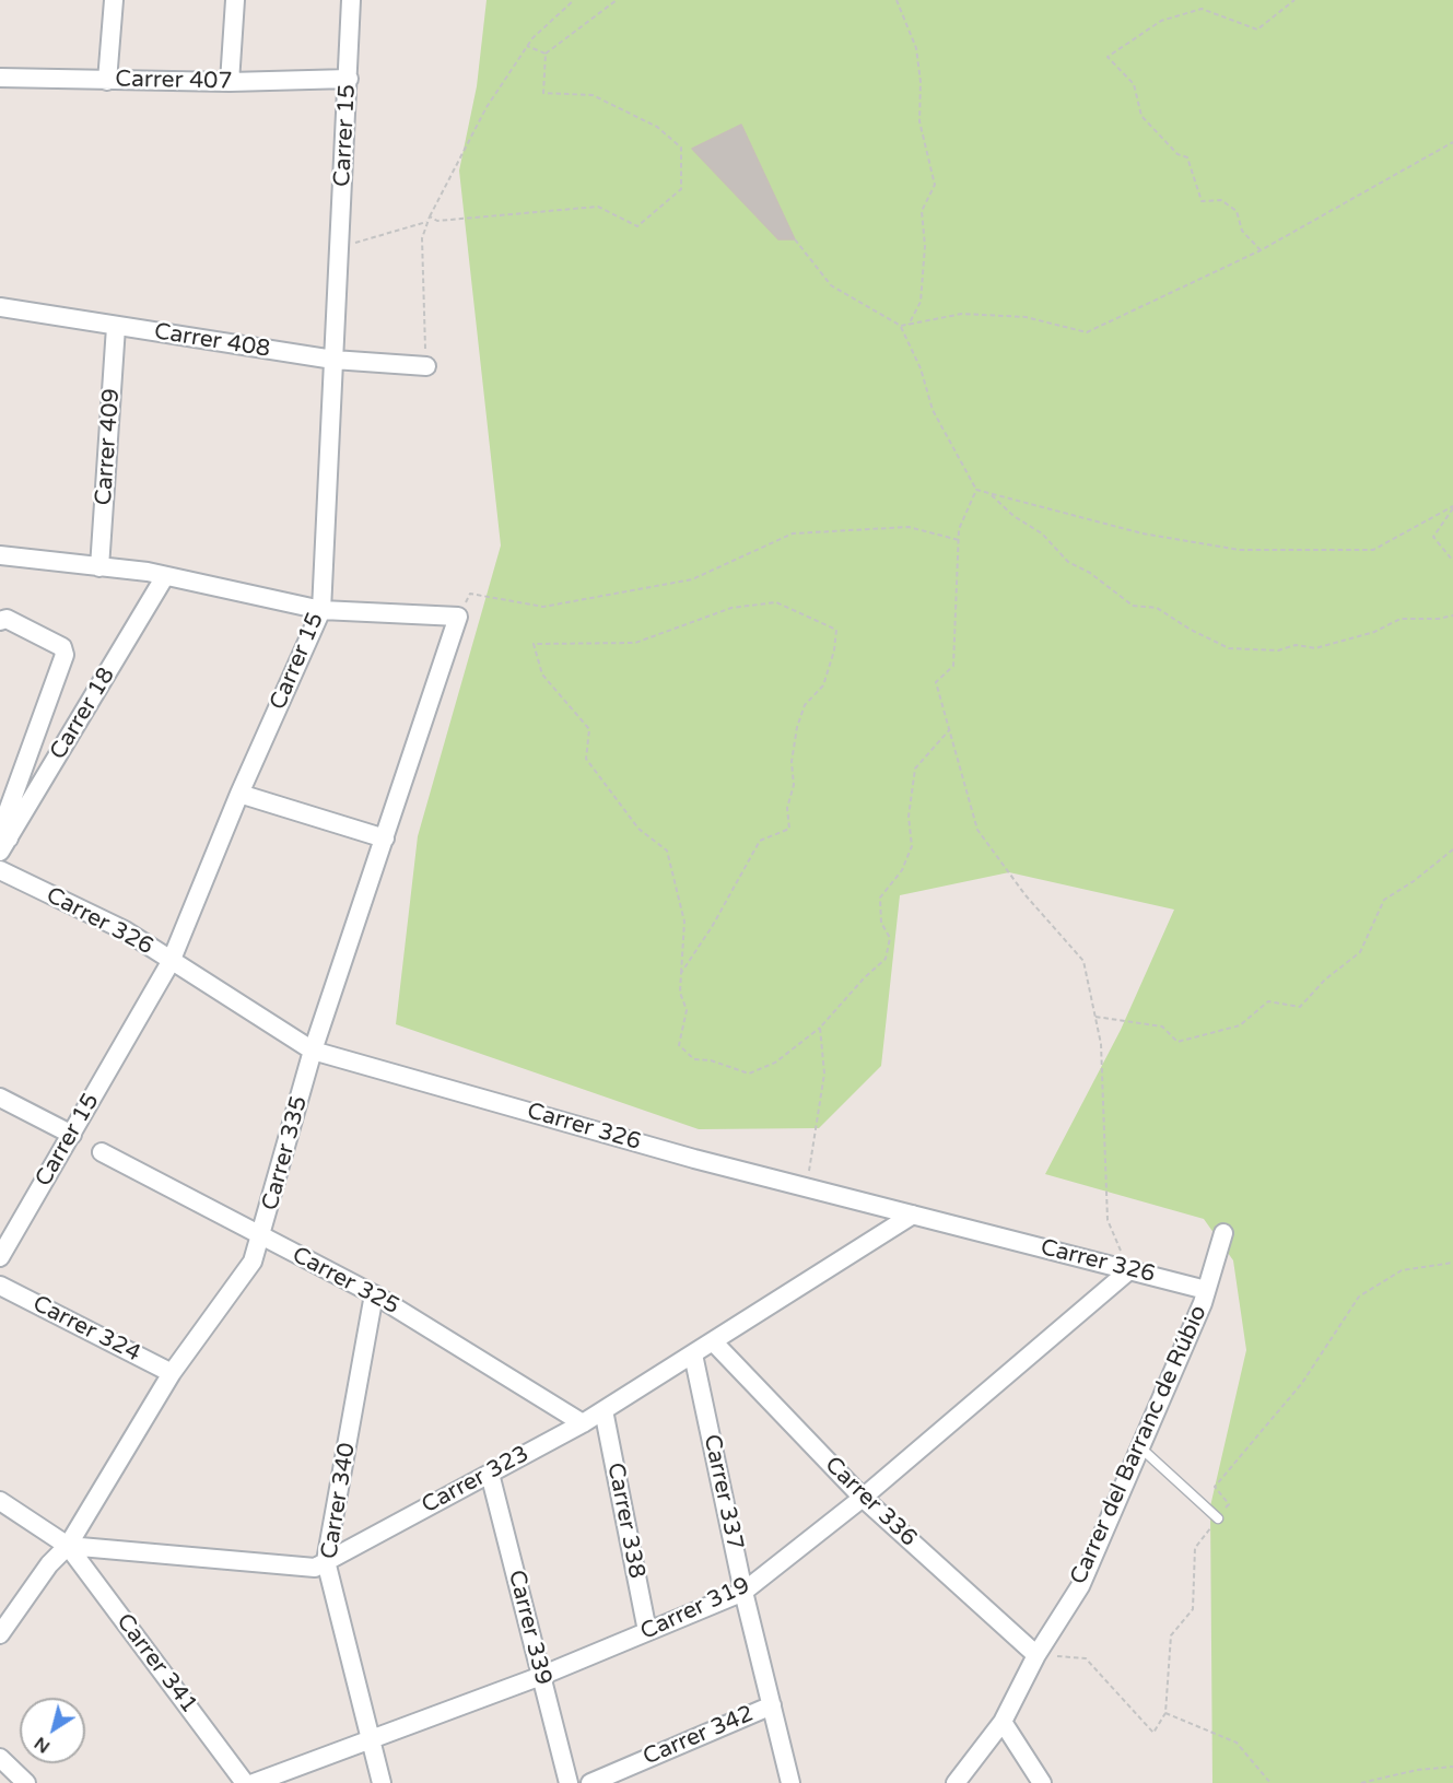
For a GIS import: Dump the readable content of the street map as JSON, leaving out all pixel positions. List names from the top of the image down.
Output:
{
  "streets": {
    "street": [
      "Carrer 407",
      "Carrer 15",
      "Carrer 408",
      "Carrer 409",
      "Carrer 18",
      "Carrer 326",
      "Carrer 335",
      "Carrer 325",
      "Carrer 324",
      "Carrer del Barranc de Rúbio",
      "Carrer 323",
      "Carrer 337",
      "Carrer 340",
      "Carrer 336",
      "Carrer 338",
      "Carrer 319",
      "Carrer 339",
      "Carrer 341",
      "Carrer 342"
    ]
  },
  "crossings": [
    ["Carrer 407", "Carrer 15"],
    ["Carrer 15", "Carrer 408"],
    ["Carrer 15", "Carrer 326"],
    ["Carrer 408", "Carrer 409"],
    ["Carrer 326", "Carrer 335"],
    ["Carrer 326", "Carrer del Barranc de Rúbio"],
    ["Carrer 326", "Carrer 323"],
    ["Carrer 326", "Carrer 319"],
    ["Carrer 335", "Carrer 325"],
    ["Carrer 335", "Carrer 324"],
    ["Carrer 335", "Carrer 323"],
    ["Carrer 335", "Carrer 341"],
    ["Carrer 325", "Carrer 323"],
    ["Carrer 325", "Carrer 340"],
    ["Carrer del Barranc de Rúbio", "Carrer 336"],
    ["Carrer 323", "Carrer 337"],
    ["Carrer 323", "Carrer 340"],
    ["Carrer 323", "Carrer 336"],
    ["Carrer 323", "Carrer 338"],
    ["Carrer 323", "Carrer 339"],
    ["Carrer 323", "Carrer 341"],
    ["Carrer 337", "Carrer 319"],
    ["Carrer 337", "Carrer 342"],
    ["Carrer 340", "Carrer 319"],
    ["Carrer 336", "Carrer 319"],
    ["Carrer 338", "Carrer 319"],
    ["Carrer 319", "Carrer 339"]
  ],
  "north": "bottom left"
}
